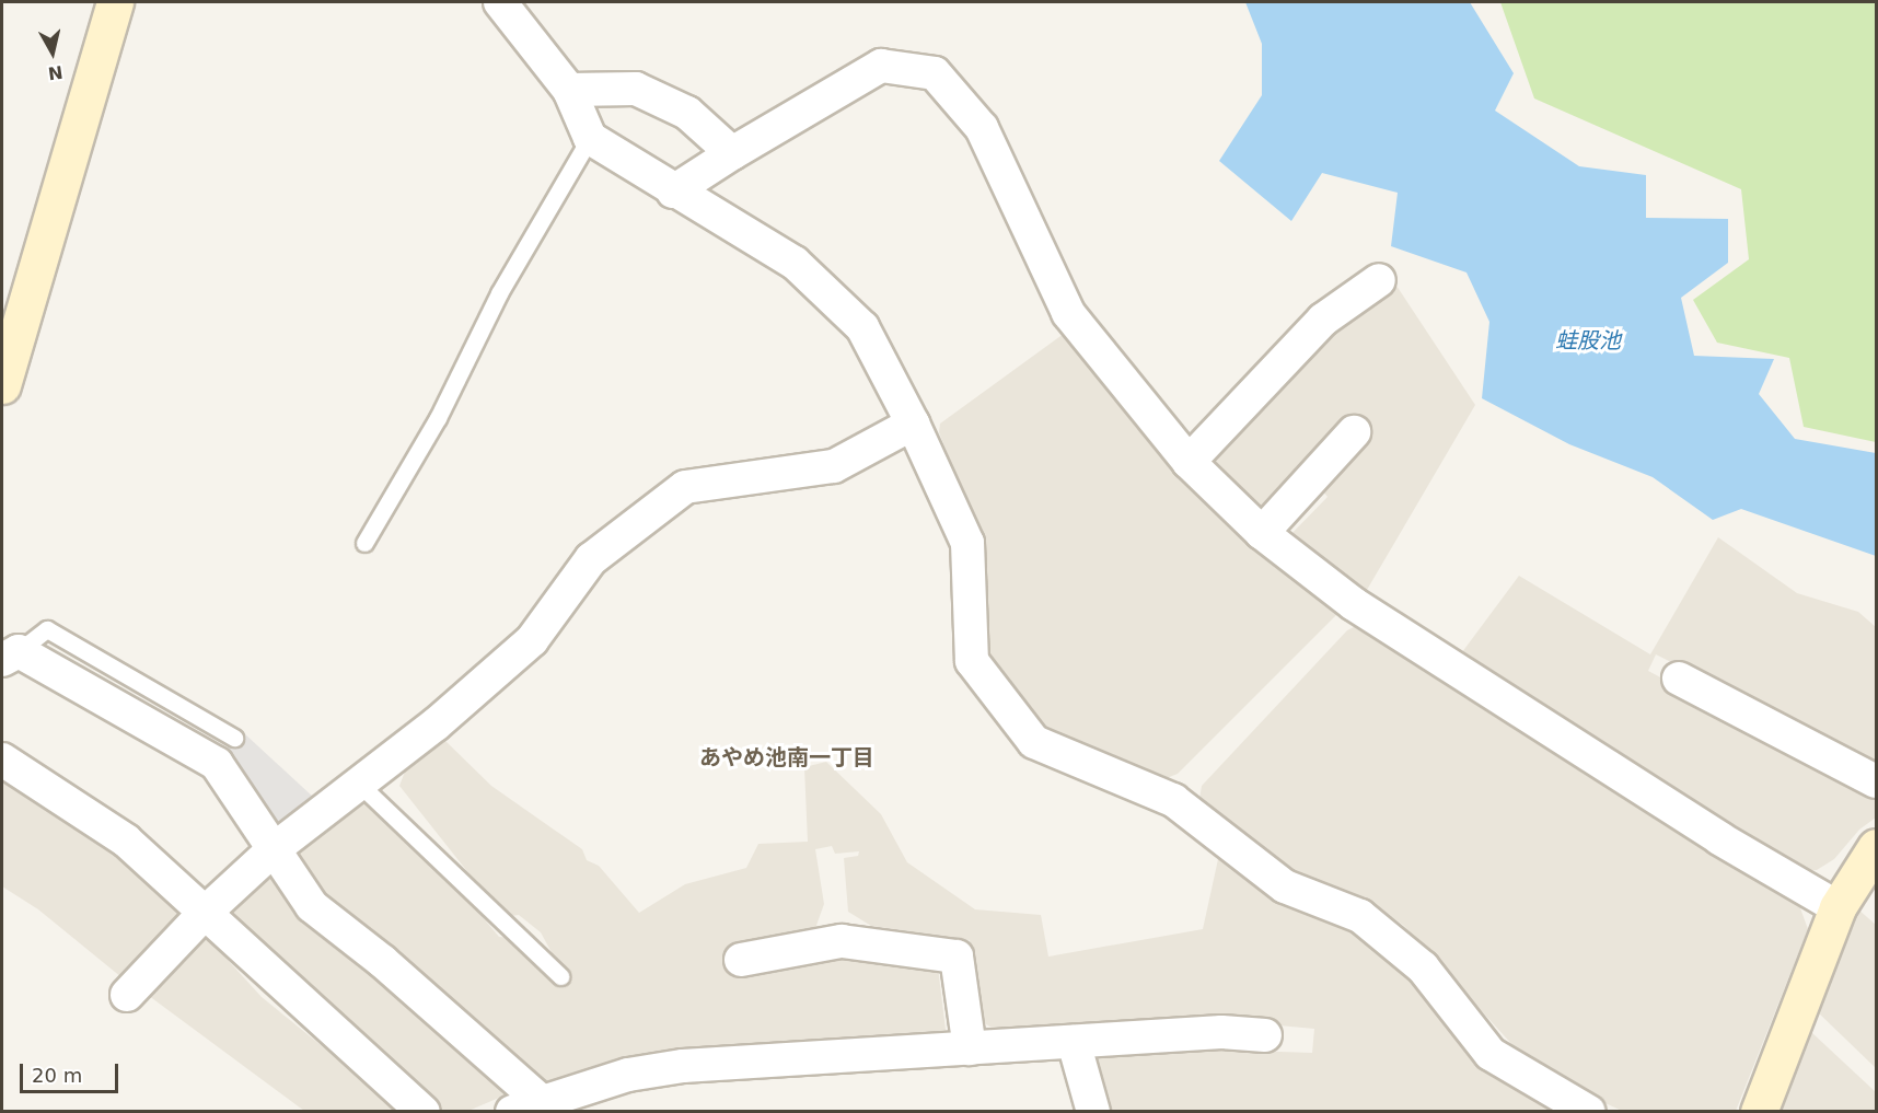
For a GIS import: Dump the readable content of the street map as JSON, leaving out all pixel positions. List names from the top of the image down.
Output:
{
  "districts": ["あやめ池南一丁目"],
  "water": ["蛙股池"],
  "scale_bar": "20 m",
  "north": "bottom"
}
